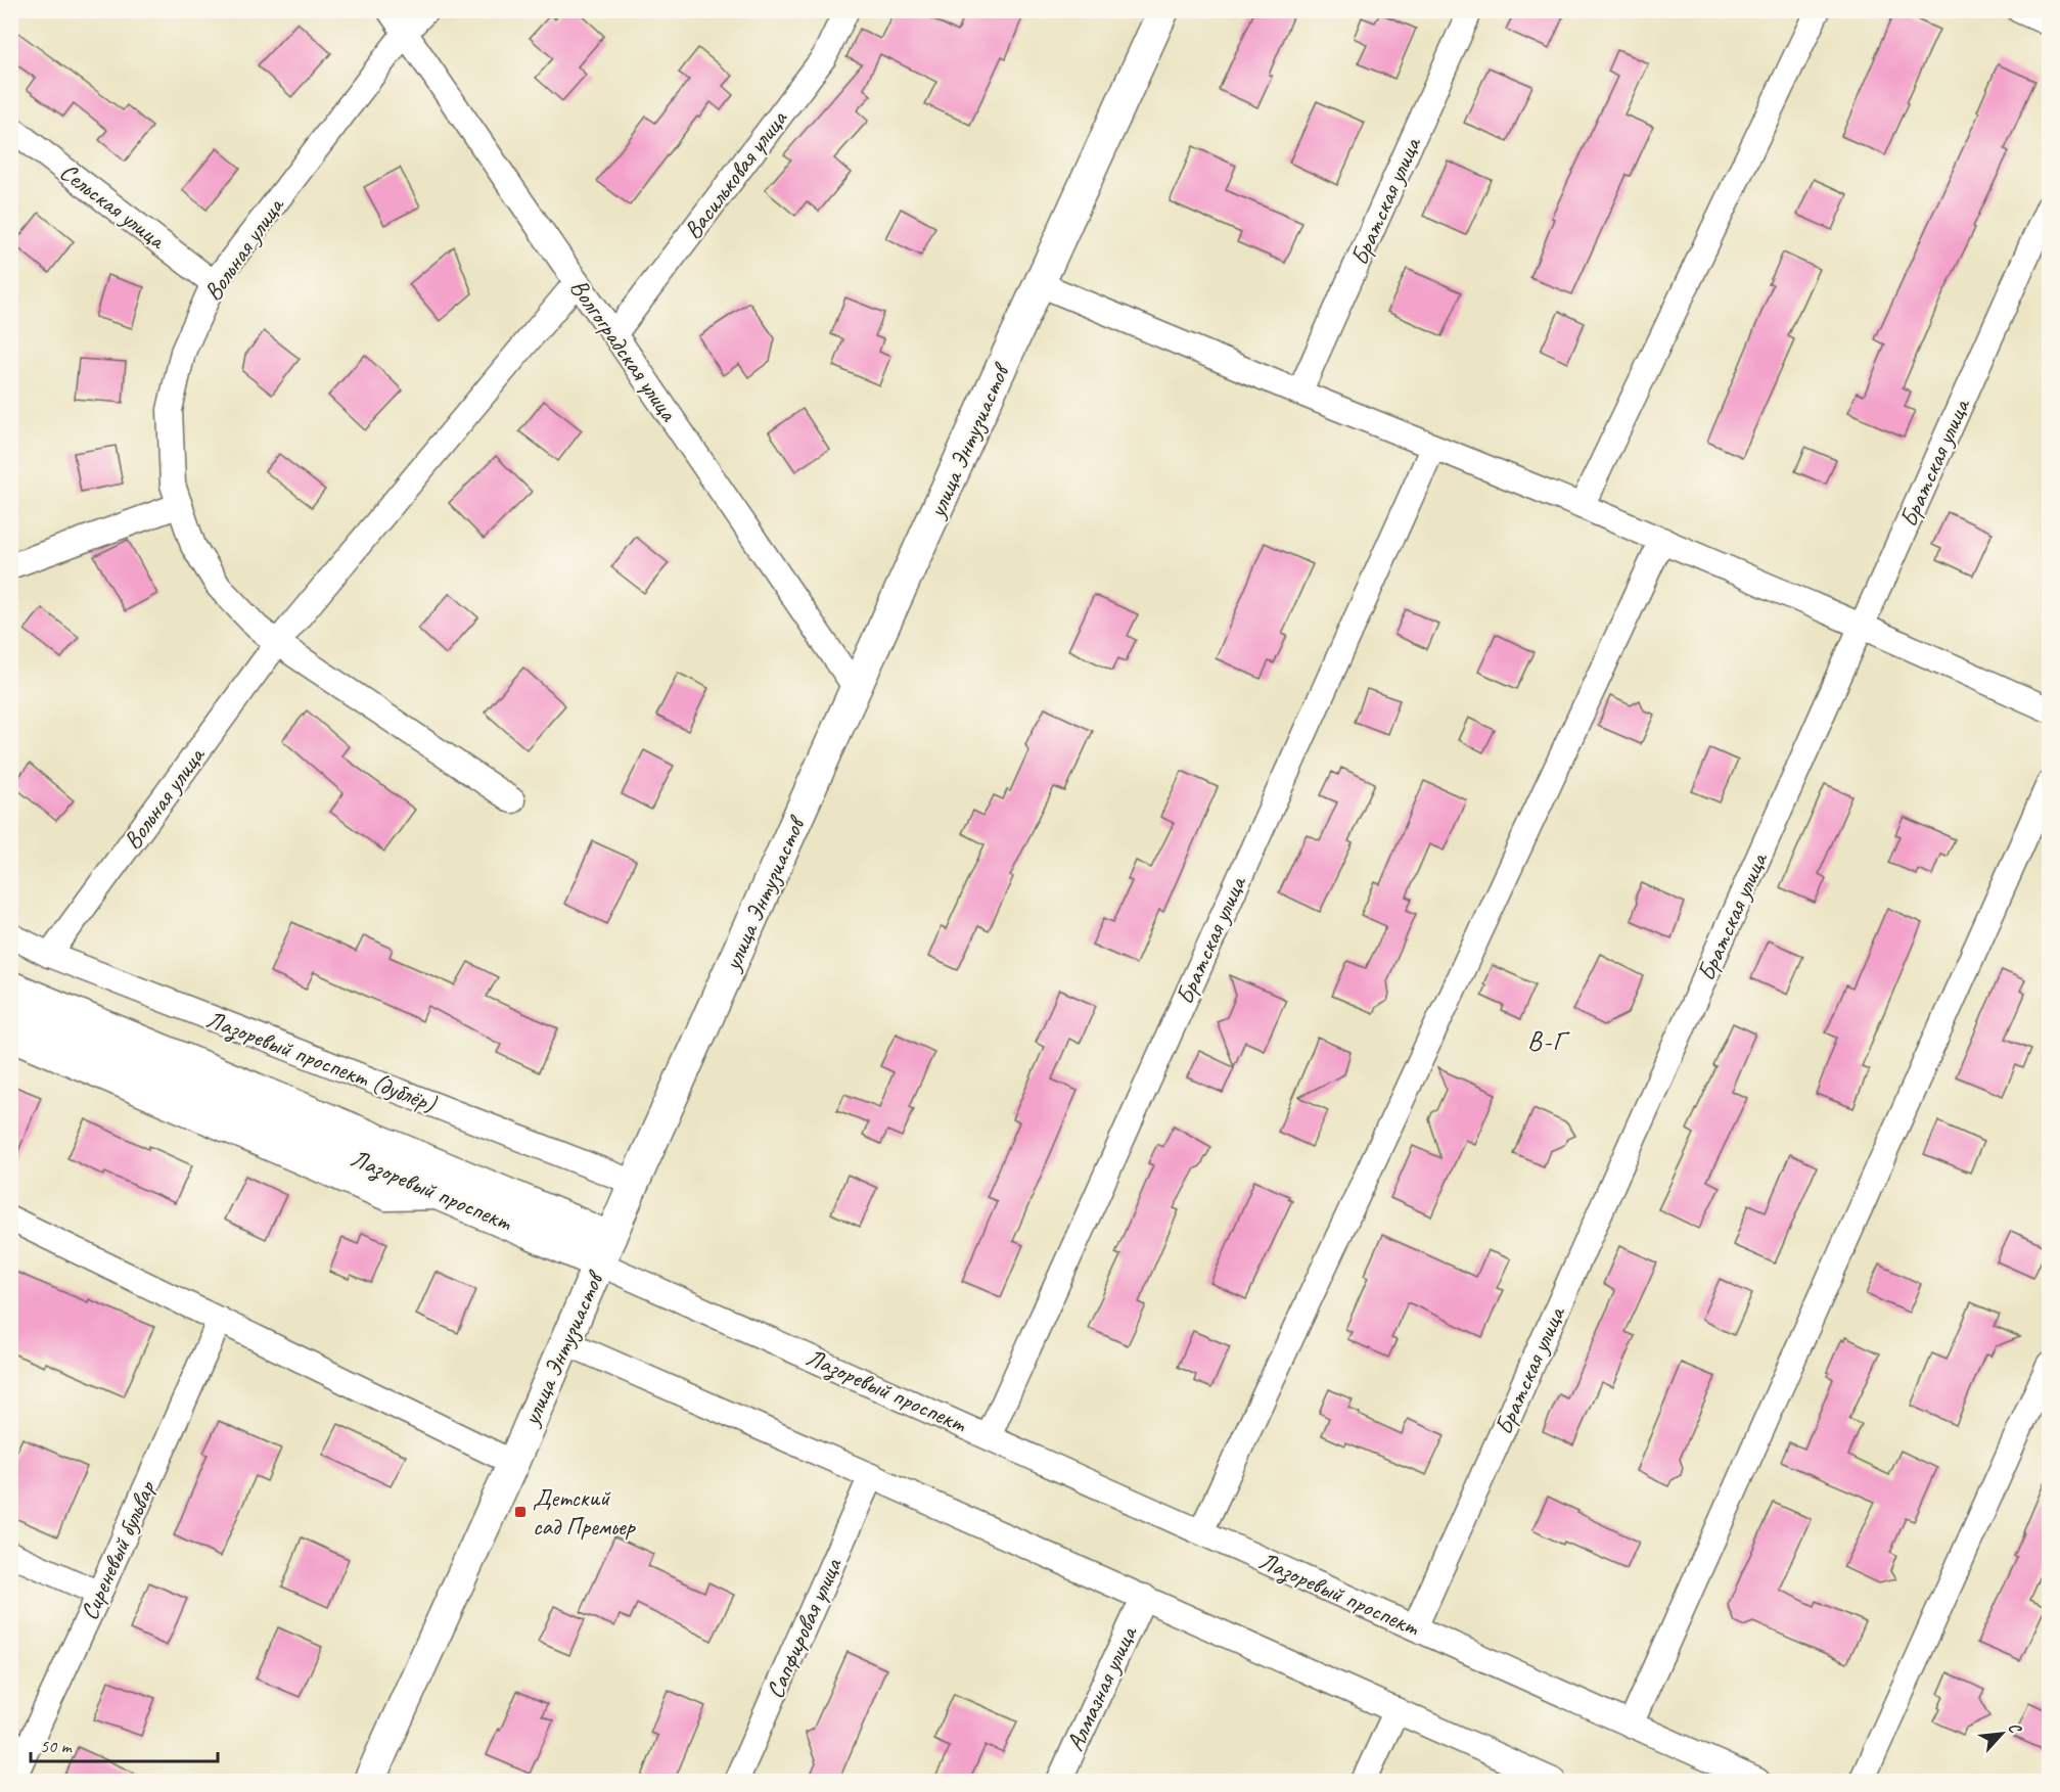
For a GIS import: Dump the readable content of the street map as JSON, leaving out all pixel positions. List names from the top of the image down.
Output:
{
  "streets": {
    "street": [
      "Васильковая улица",
      "Братская улица",
      "Сельская улица",
      "Вольная улица",
      "Волгоградская улица",
      "улица Энтузиастов",
      "Лазоревый проспект (дублёр)",
      "Лазоревый проспект",
      "Сиреневый бульвар",
      "Сапфировая улица",
      "Алмазная улица"
    ]
  },
  "crossings": [
    ["Васильковая улица", "Волгоградская улица"],
    ["Братская улица", "Лазоревый проспект"],
    ["Сельская улица", "Вольная улица"],
    ["Вольная улица", "Волгоградская улица"],
    ["Вольная улица", "Лазоревый проспект (дублёр)"],
    ["Волгоградская улица", "улица Энтузиастов"],
    ["улица Энтузиастов", "Лазоревый проспект (дублёр)"],
    ["улица Энтузиастов", "Лазоревый проспект"]
  ],
  "districts": ["В-Г"],
  "places": {
    "transit": ["Детский сад Премьер"]
  },
  "scale_bar": "50 m",
  "north": "top right"
}
